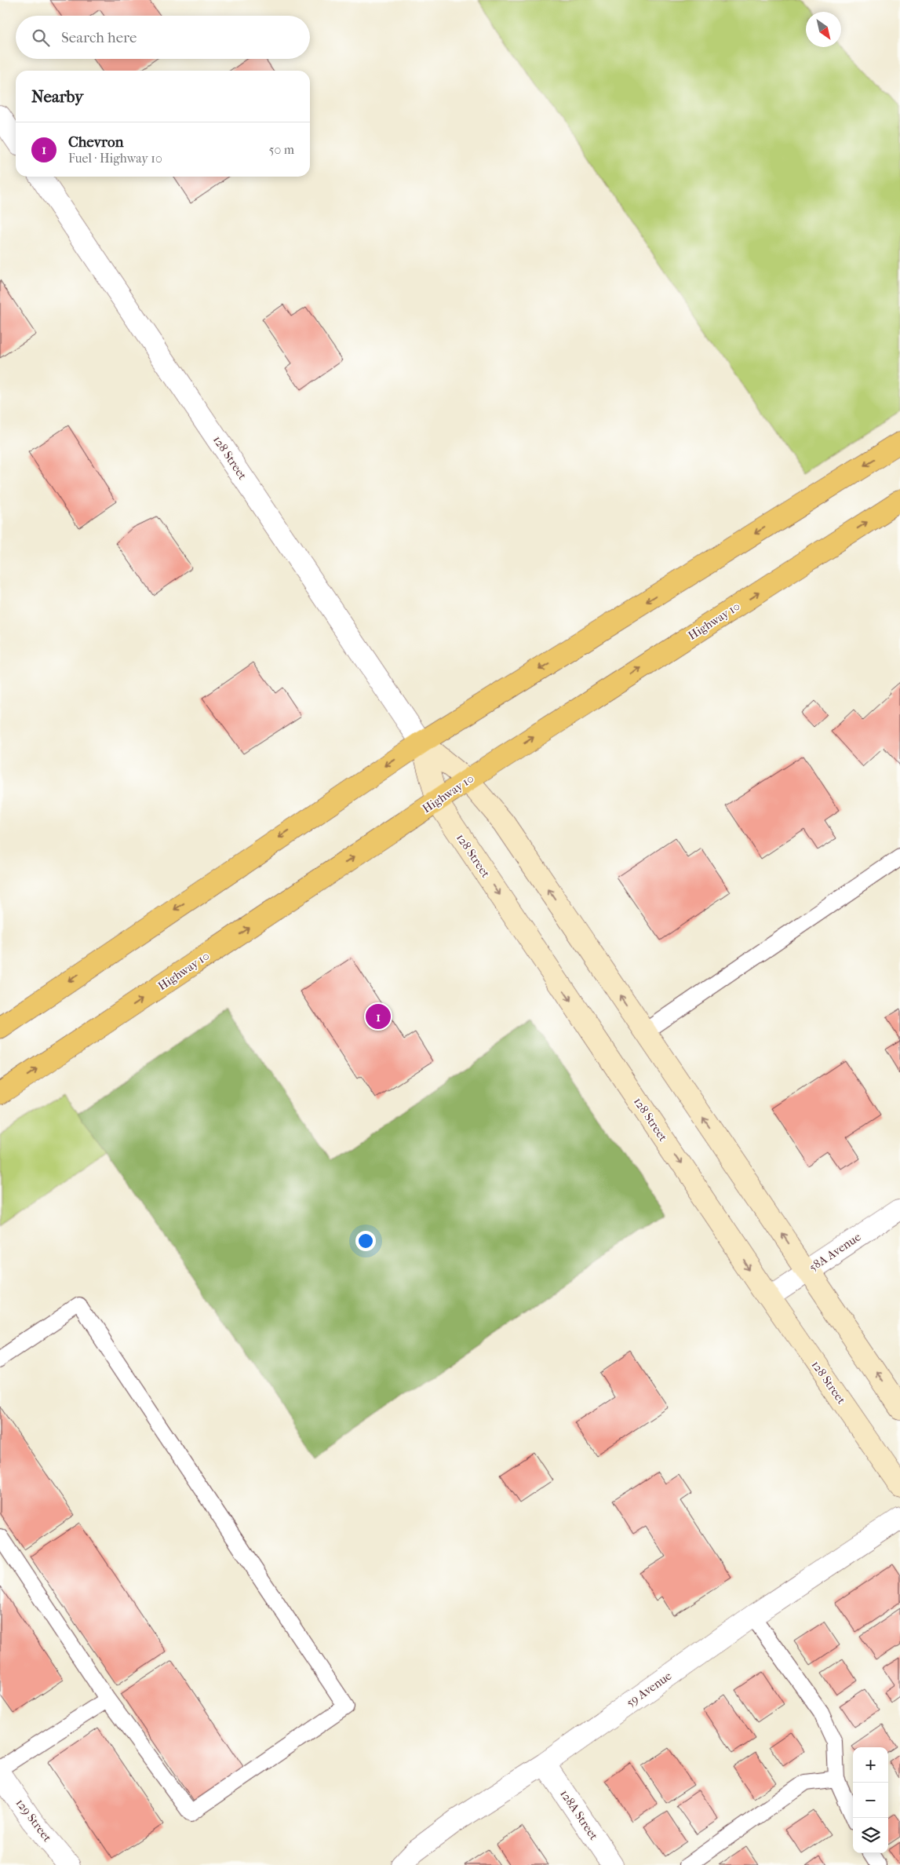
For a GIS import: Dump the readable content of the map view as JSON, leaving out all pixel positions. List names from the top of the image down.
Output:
{
  "streets": {
    "highway": ["Highway 10"],
    "main road": ["128 Street"],
    "street": [
      "58A Avenue",
      "59 Avenue",
      "128A Street",
      "129 Street"
    ]
  },
  "crossings": [
    ["128 Street", "Highway 10"],
    ["128 Street", "58A Avenue"],
    ["59 Avenue", "128A Street"]
  ],
  "north": "bottom right",
  "page": {
    "search": "Search here",
    "heading": "Nearby",
    "list": [
      {
        "mark": "1",
        "name": "Chevron",
        "note": "Fuel · Highway 10",
        "value": "50 m"
      }
    ],
    "pins": "1",
    "map_buttons": ["+", "−"]
  }
}
